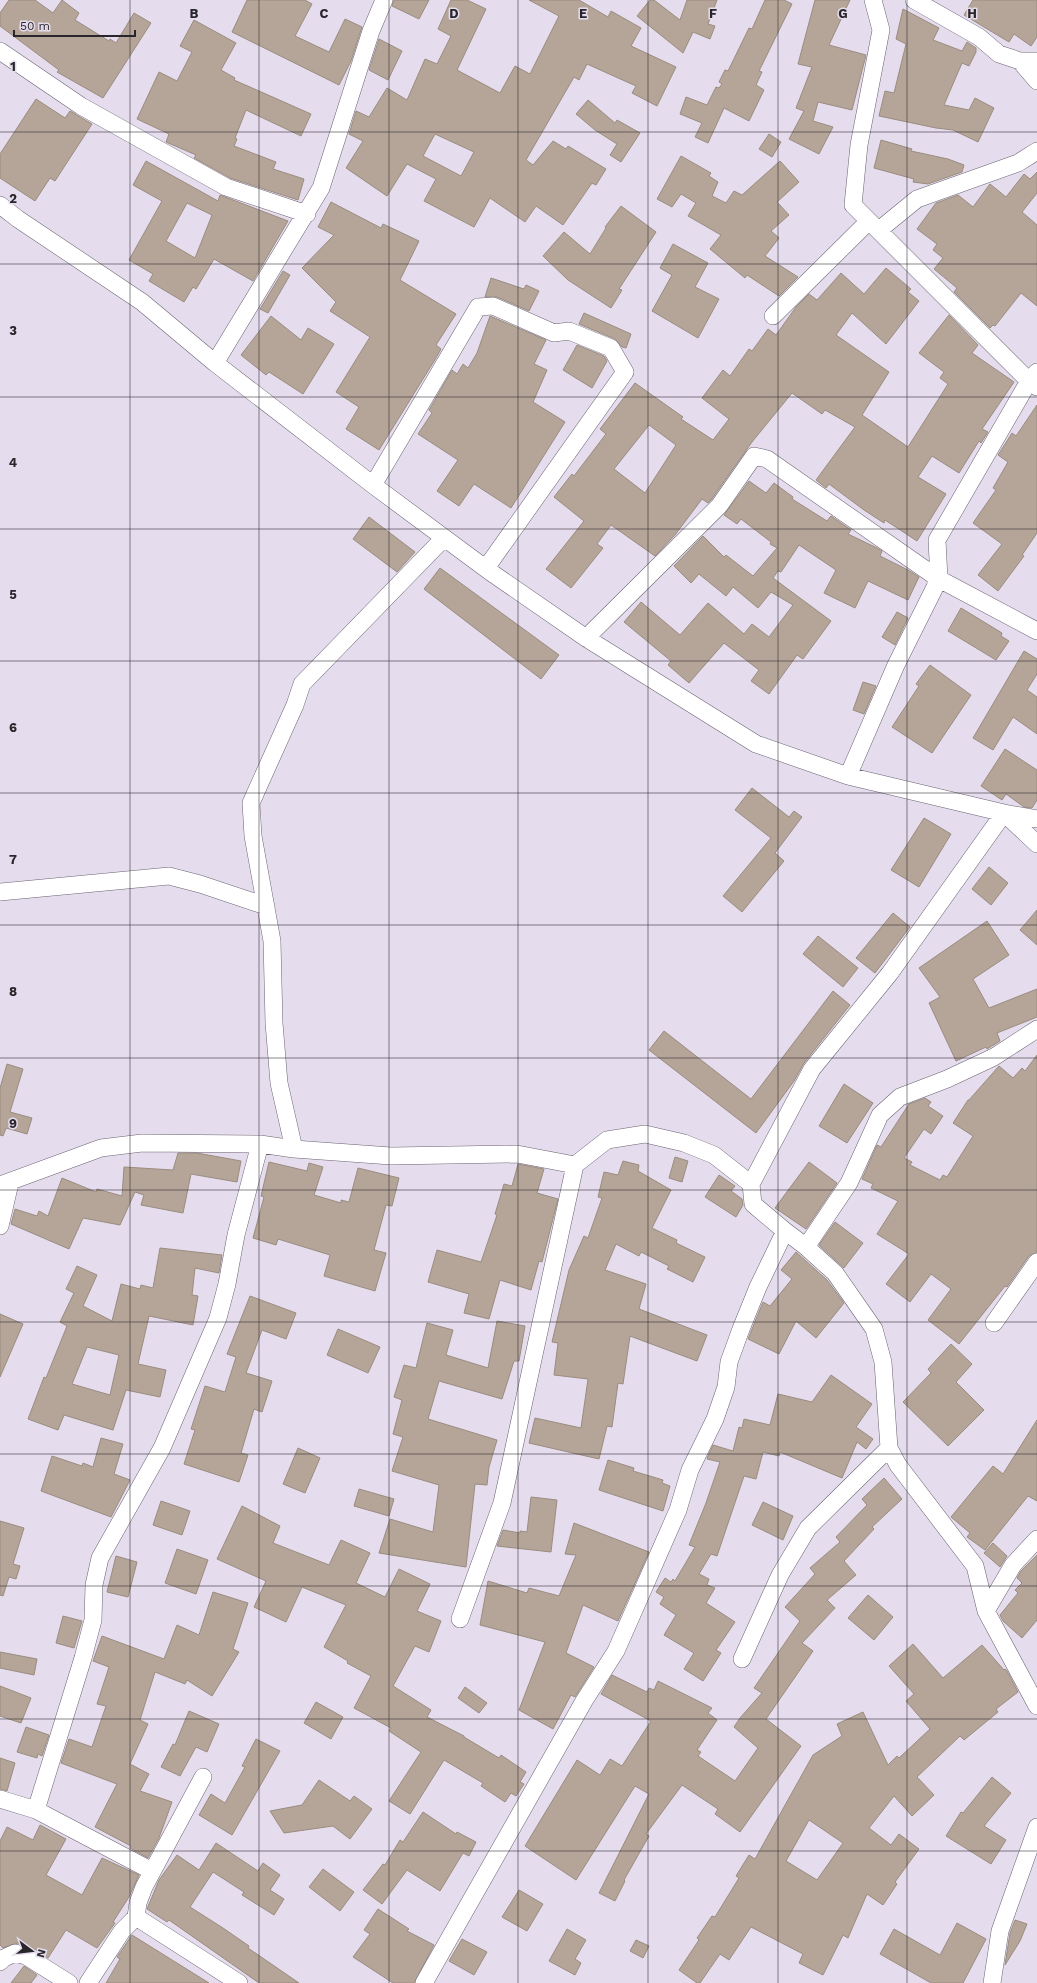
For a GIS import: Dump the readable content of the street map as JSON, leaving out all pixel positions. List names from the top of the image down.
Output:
{
  "scale_bar": "50 m",
  "north": "right",
  "grid": {
    "columns": [
      "B",
      "C",
      "D",
      "E",
      "F",
      "G",
      "H"
    ],
    "rows": [
      "1",
      "2",
      "3",
      "4",
      "5",
      "6",
      "7",
      "8",
      "9"
    ]
  }
}
